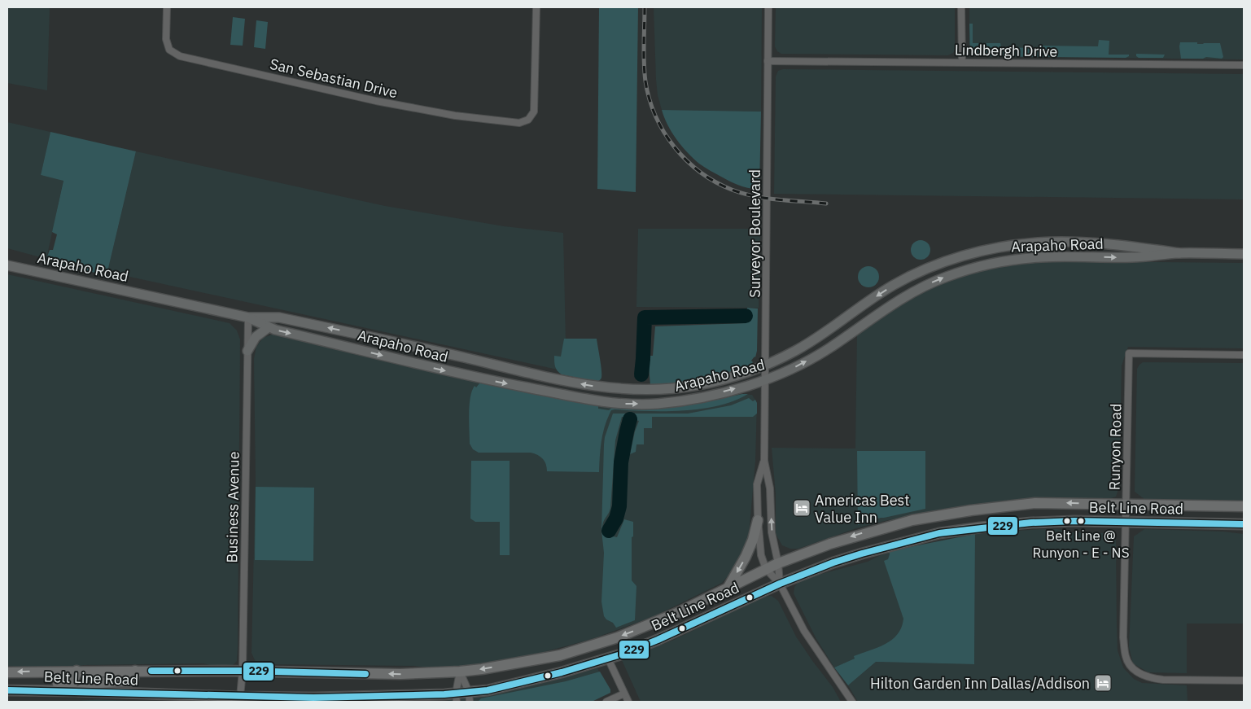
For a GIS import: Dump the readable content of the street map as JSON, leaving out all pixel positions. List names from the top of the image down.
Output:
{
  "streets": {
    "main road": ["Arapaho Road", "Belt Line Road"],
    "street": [
      "Lindbergh Drive",
      "San Sebastian Drive",
      "Surveyor Boulevard",
      "Runyon Road",
      "Business Avenue"
    ]
  },
  "crossings": [
    ["Lindbergh Drive", "Surveyor Boulevard"],
    ["Surveyor Boulevard", "Arapaho Road"],
    ["Surveyor Boulevard", "Belt Line Road"],
    ["Arapaho Road", "Business Avenue"],
    ["Runyon Road", "Belt Line Road"],
    ["Business Avenue", "Belt Line Road"]
  ],
  "places": {
    "hotel": ["Americas Best Value Inn", "Hilton Garden Inn Dallas/Addison"],
    "other": ["Belt Line @ Runyon - E - NS"]
  },
  "lines": ["transit line 229"]
}
